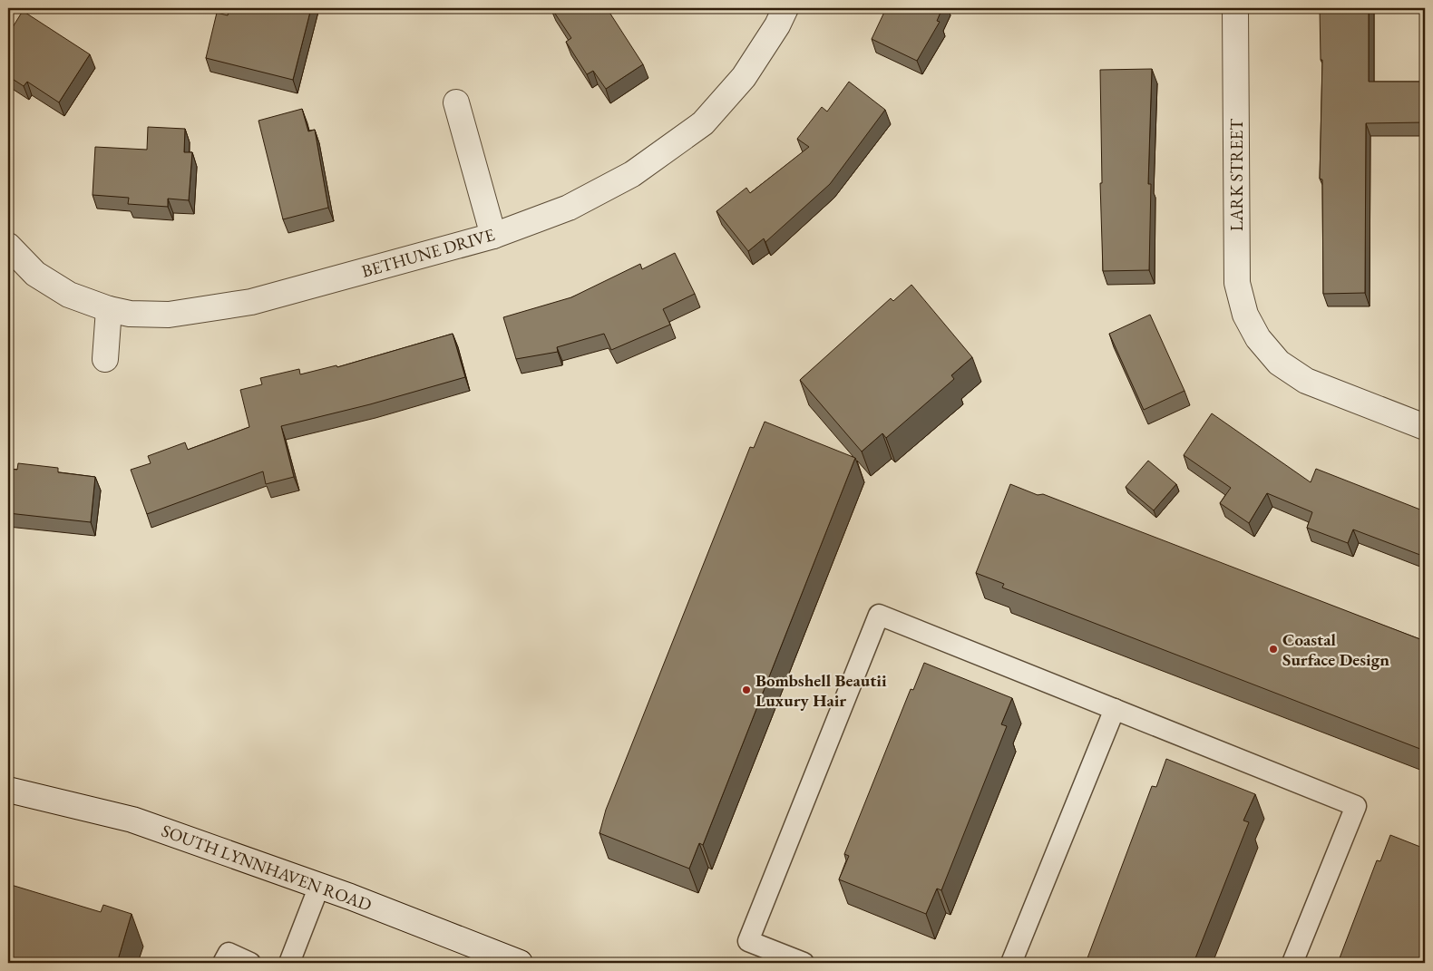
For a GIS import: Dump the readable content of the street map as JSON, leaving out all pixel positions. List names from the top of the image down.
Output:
{
  "streets": {
    "street": ["LARK STREET", "BETHUNE DRIVE", "SOUTH LYNNHAVEN ROAD"]
  },
  "places": ["Coastal Surface Design", "Bombshell Beautii Luxury Hair"]
}
